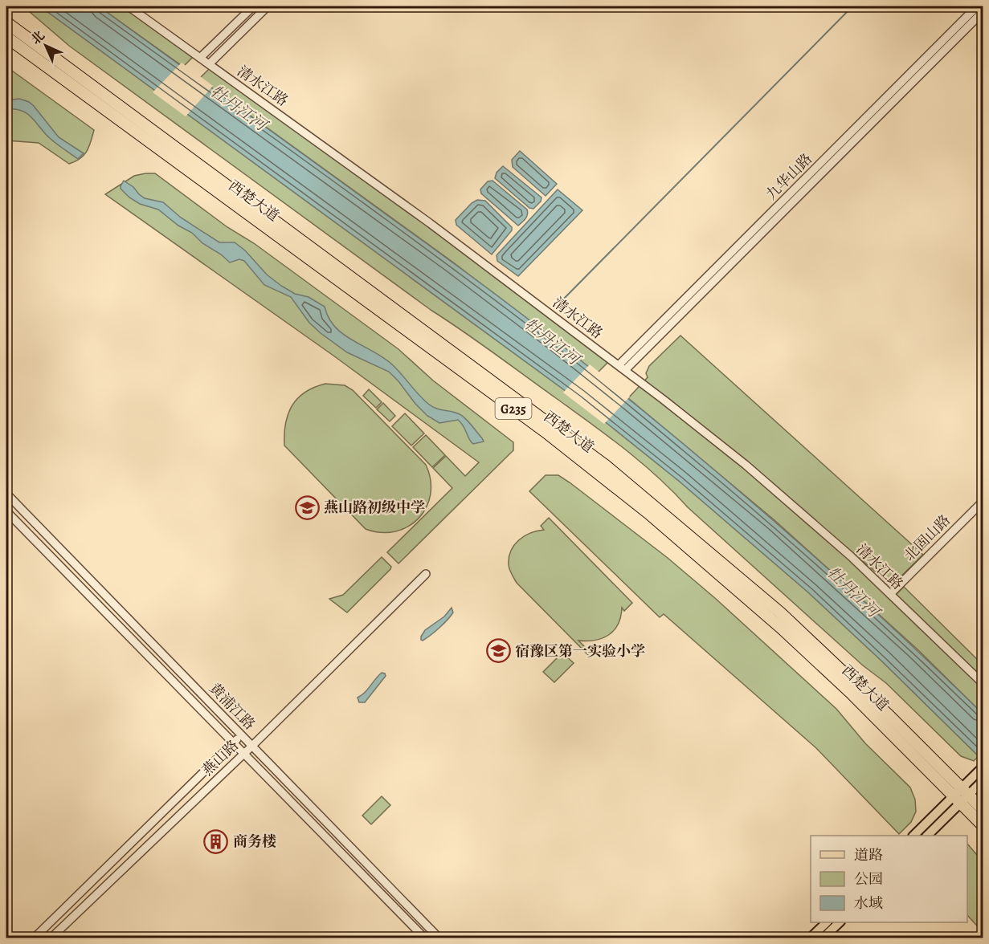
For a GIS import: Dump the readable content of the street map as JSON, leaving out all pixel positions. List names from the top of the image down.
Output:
{
  "streets": {
    "highway": ["西楚大道", "G235"],
    "street": [
      "清水江路",
      "九华山路",
      "北固山路",
      "黄浦江路",
      "燕山路"
    ]
  },
  "crossings": [
    ["清水江路", "九华山路"],
    ["清水江路", "北固山路"],
    ["黄浦江路", "燕山路"]
  ],
  "water": ["牡丹江河"],
  "places": {
    "school or university": ["燕山路初级中学", "宿豫区第一实验小学"],
    "building": ["商务楼"]
  },
  "legend": ["道路", "公园", "水域"],
  "north": "top left"
}
